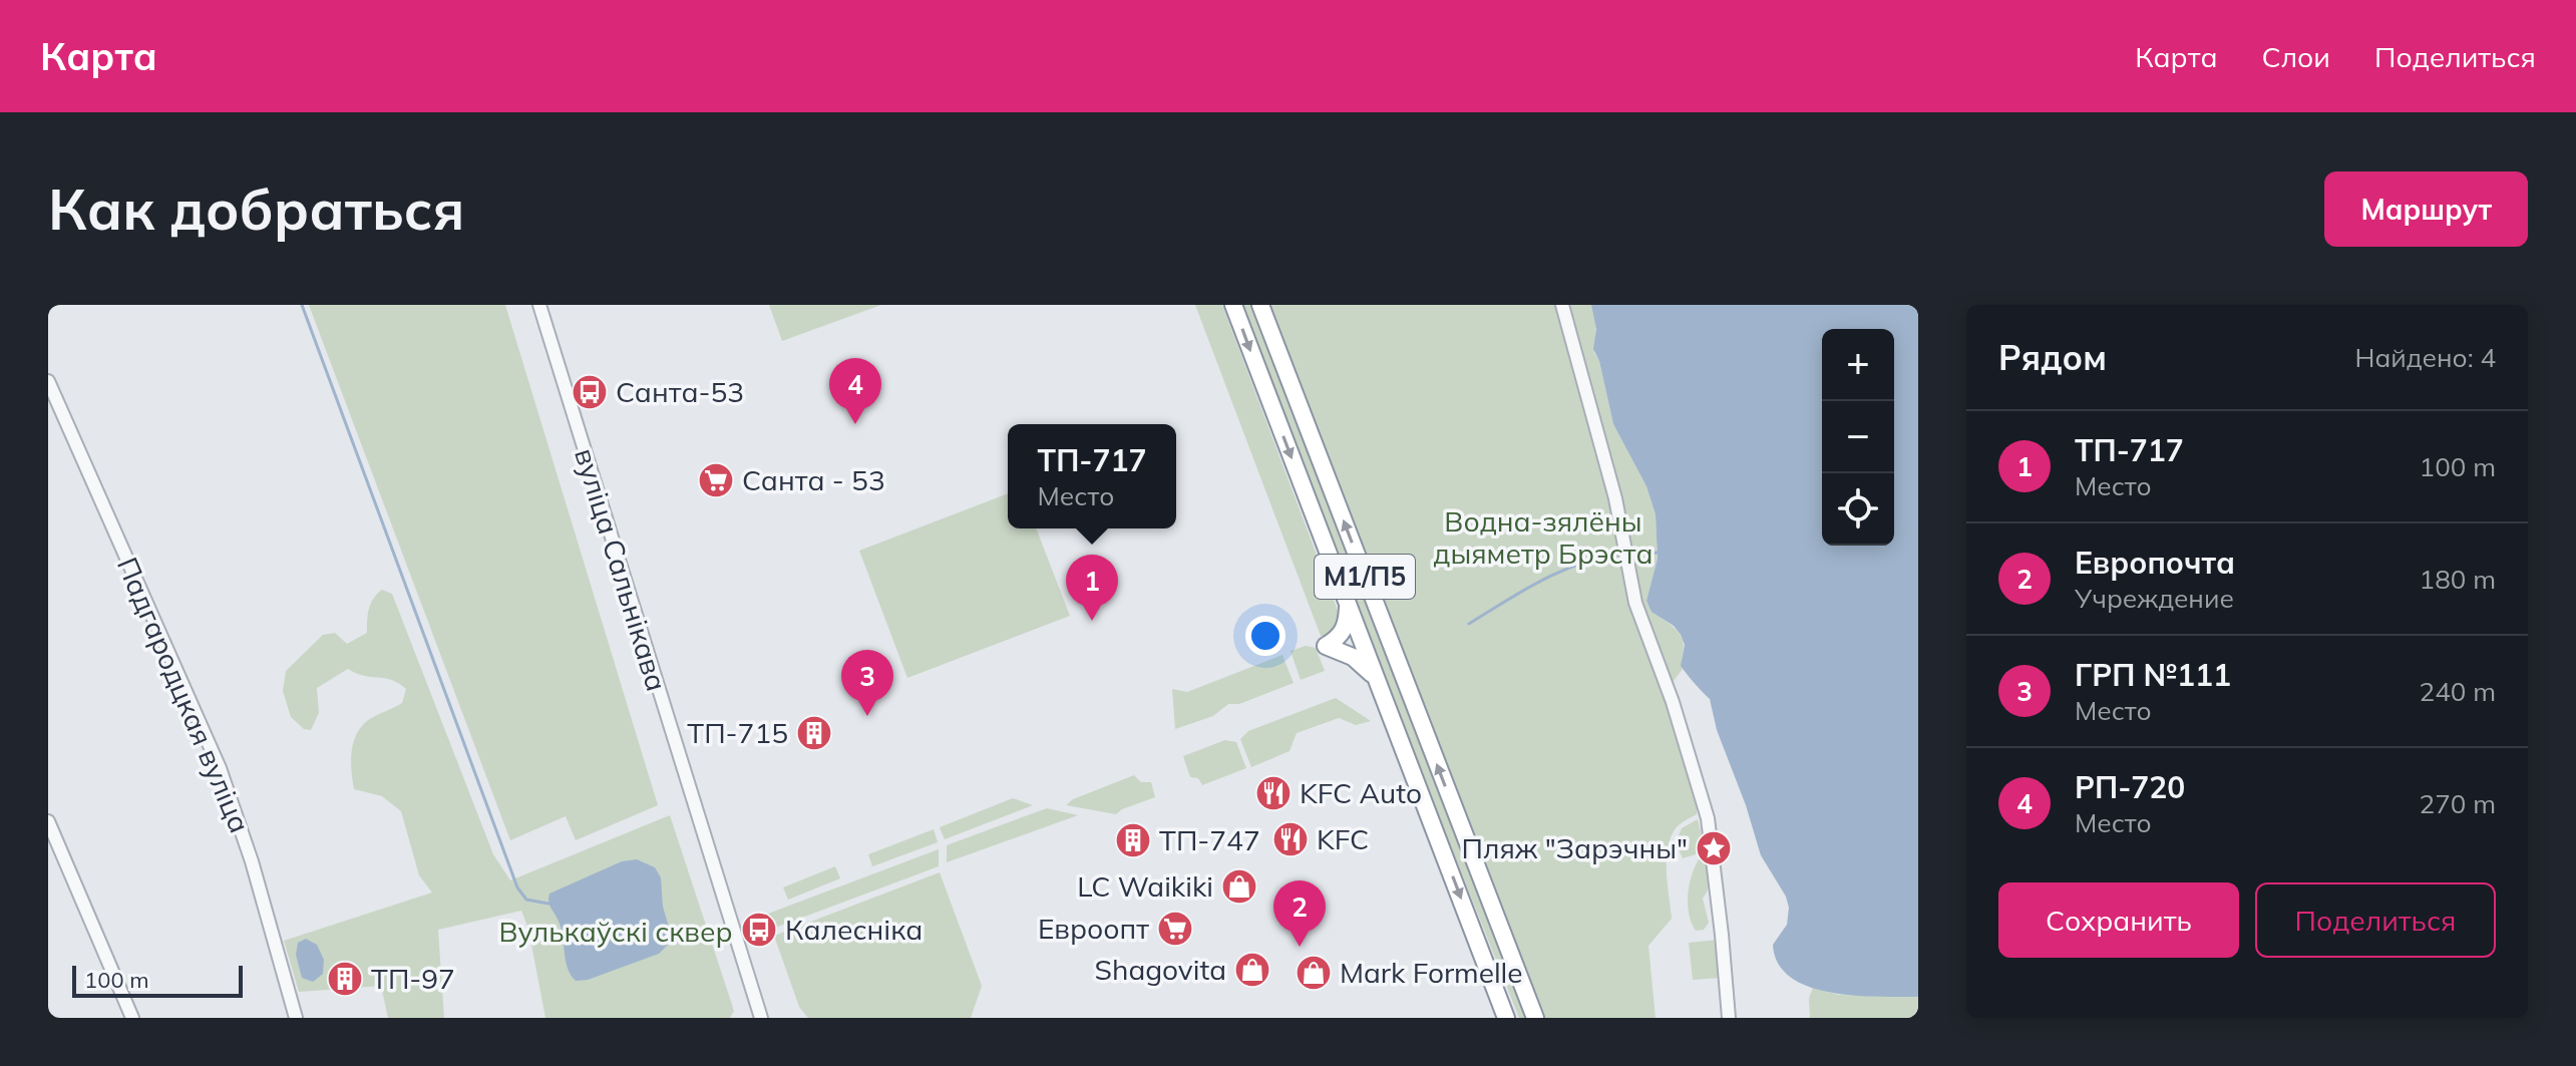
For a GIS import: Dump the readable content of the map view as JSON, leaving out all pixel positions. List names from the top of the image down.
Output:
{
  "streets": {
    "highway": ["М1/П5"],
    "street": ["вуліца Сальнікава", "Падгародцкая вуліца"]
  },
  "parks": ["Водна-зялёны дыяметр Брэста", "Вулькаўскі сквер"],
  "places": {
    "bus stop": ["Санта-53", "Калесніка"],
    "supermarket": ["Санта - 53", "Евроопт"],
    "building": ["ТП-715", "ТП-747", "ТП-97"],
    "restaurant": ["KFC Auto", "KFC"],
    "place": ["Пляж \"Зарэчны\""],
    "shop": ["LC Waikiki", "Shagovita", "Mark Formelle"]
  },
  "scale_bar": "100 m",
  "page": {
    "header": "Карта",
    "nav": ["Карта", "Слои", "Поделиться"],
    "buttons": [
      "Маршрут",
      ["Сохранить", "Поделиться"]
    ],
    "title": "Как добраться",
    "heading": ["Рядом", "Найдено: 4"],
    "map_buttons": ["+", "−"],
    "pins": [
      "4",
      "1",
      "3",
      "2"
    ],
    "list": [
      {
        "mark": "1",
        "name": "ТП-717",
        "note": "Место",
        "value": "100 m"
      },
      {
        "mark": "2",
        "name": "Европочта",
        "note": "Учреждение",
        "value": "180 m"
      },
      {
        "mark": "3",
        "name": "ГРП №111",
        "note": "Место",
        "value": "240 m"
      },
      {
        "mark": "4",
        "name": "РП-720",
        "note": "Место",
        "value": "270 m"
      }
    ],
    "popup": ["ТП-717", "Место"],
    "scale": "100 m"
  }
}
